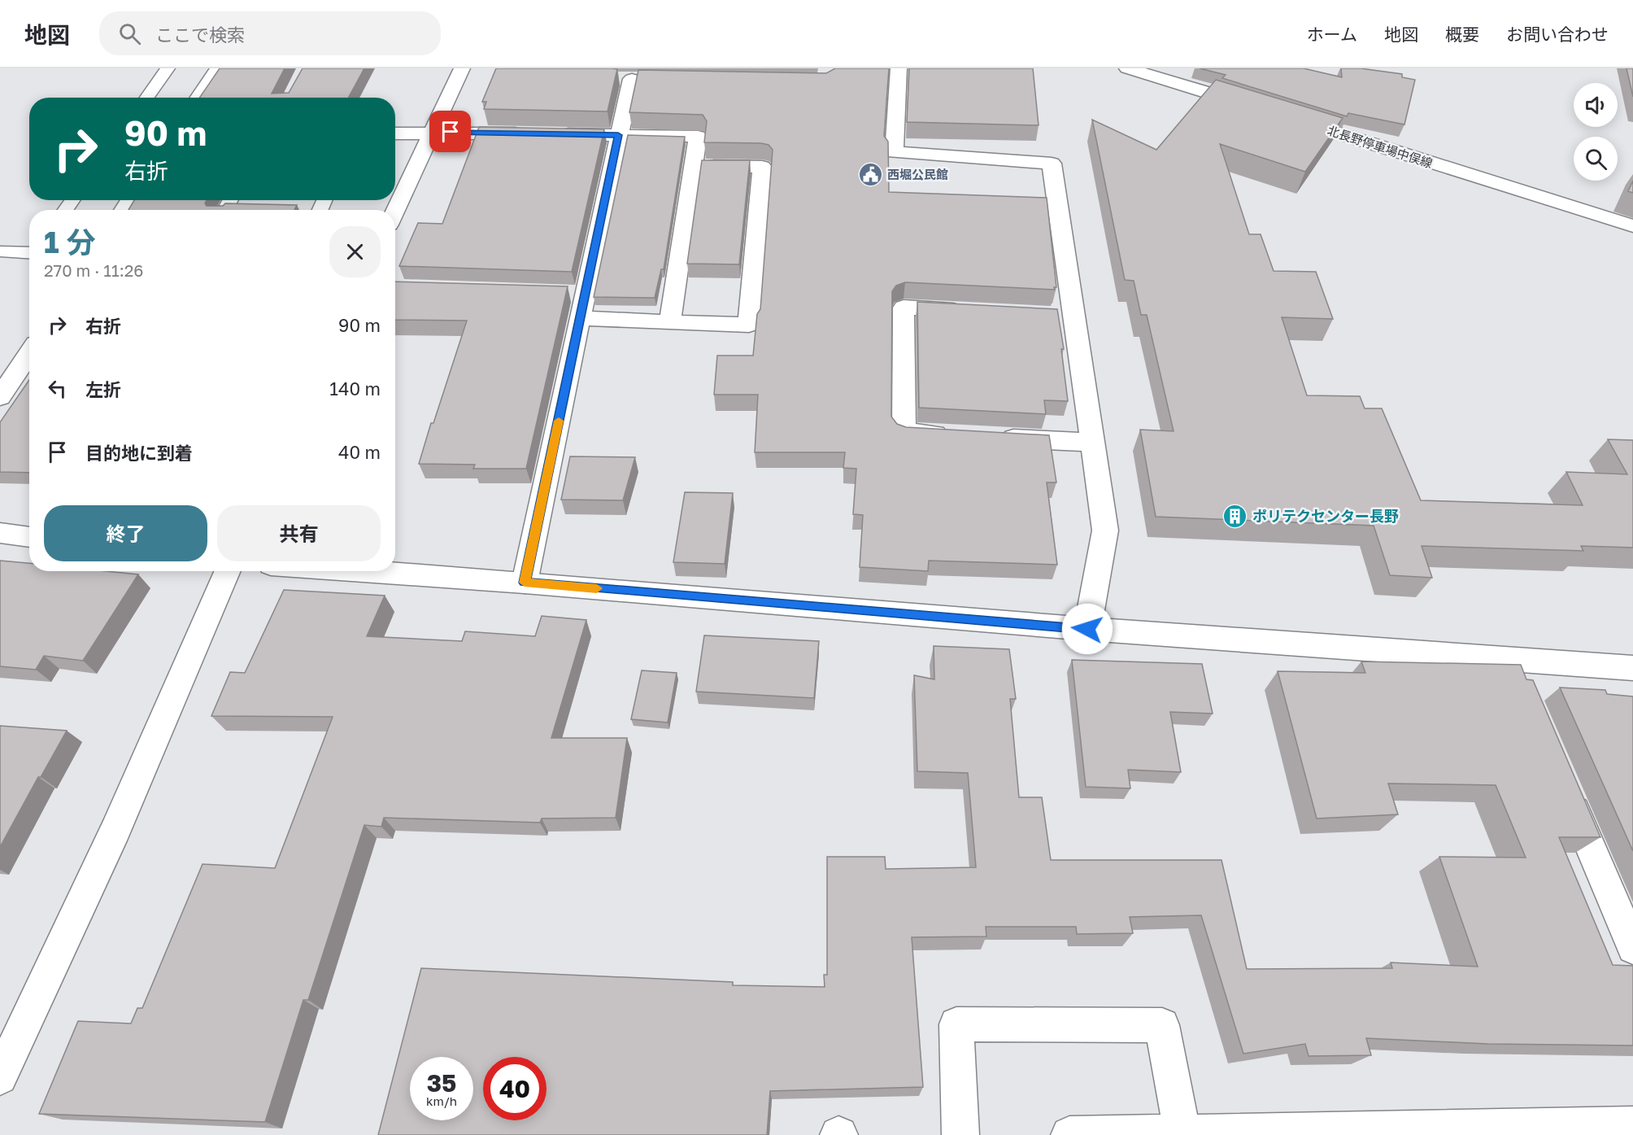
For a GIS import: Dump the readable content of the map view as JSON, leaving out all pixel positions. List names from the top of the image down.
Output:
{
  "streets": {
    "street": ["北長野停車場中俣線"]
  },
  "places": {
    "public building": ["西堀公民館"],
    "building": ["ポリテクセンター長野"]
  },
  "page": {
    "header": "地図",
    "search": "ここで検索",
    "nav": [
      "ホーム",
      "地図",
      "概要",
      "お問い合わせ"
    ],
    "turn": ["90 m", "右折"],
    "heading": ["1 分", "270 m · 11:26"],
    "list": [
      {
        "name": "右折",
        "value": "90 m"
      },
      {
        "name": "左折",
        "value": "140 m"
      },
      {
        "name": "目的地に到着",
        "value": "40 m"
      }
    ],
    "buttons": ["終了", "共有"],
    "speed": "35 km/h",
    "limit": "40"
  }
}
